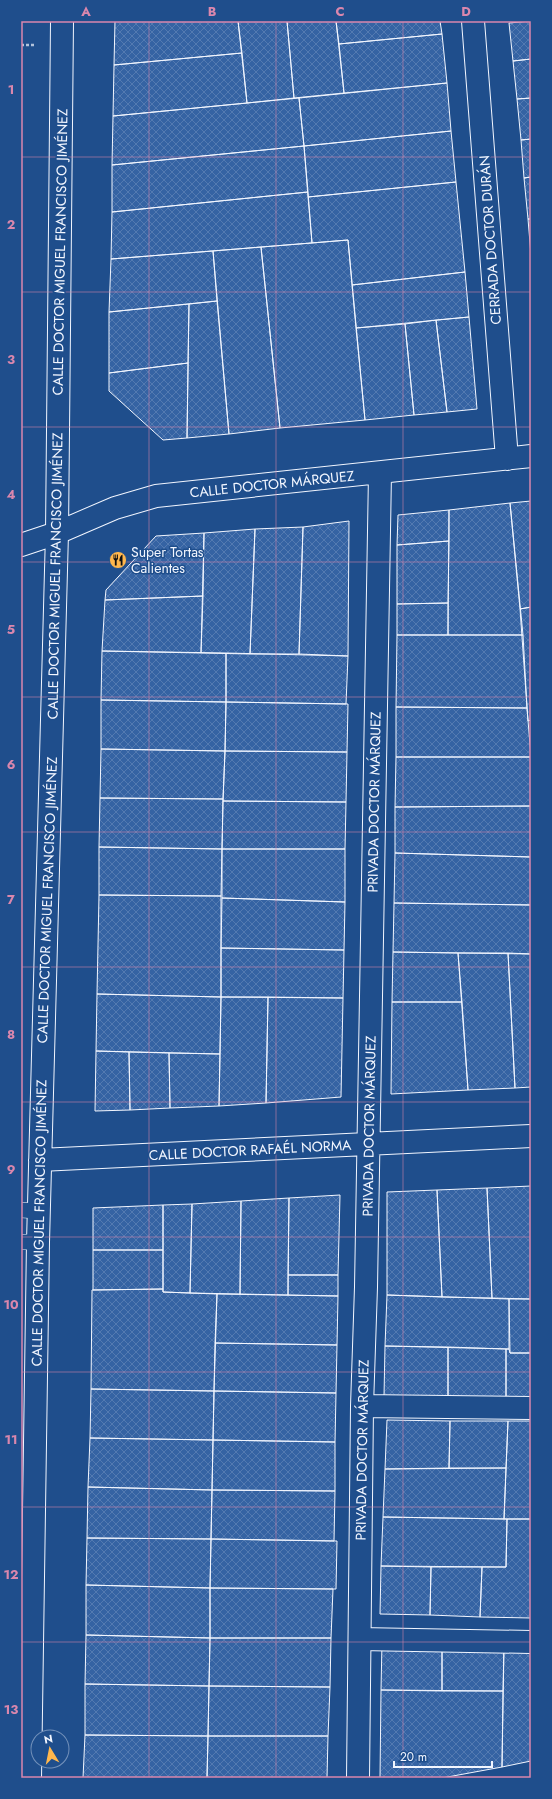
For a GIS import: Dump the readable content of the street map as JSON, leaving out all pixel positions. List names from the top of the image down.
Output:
{
  "streets": {
    "street": [
      "CERRADA DOCTOR DURÁN",
      "CALLE DOCTOR MIGUEL FRANCISCO JIMÉNEZ",
      "CALLE DOCTOR MÁRQUEZ",
      "PRIVADA DOCTOR MÁRQUEZ",
      "CALLE DOCTOR RAFAÉL NORMA"
    ]
  },
  "crossings": [
    ["CERRADA DOCTOR DURÁN", "CALLE DOCTOR MÁRQUEZ"],
    ["CALLE DOCTOR MIGUEL FRANCISCO JIMÉNEZ", "CALLE DOCTOR MÁRQUEZ"],
    ["CALLE DOCTOR MIGUEL FRANCISCO JIMÉNEZ", "CALLE DOCTOR RAFAÉL NORMA"],
    ["CALLE DOCTOR MÁRQUEZ", "PRIVADA DOCTOR MÁRQUEZ"],
    ["PRIVADA DOCTOR MÁRQUEZ", "CALLE DOCTOR RAFAÉL NORMA"]
  ],
  "places": {
    "restaurant": ["Super Tortas Calientes"]
  },
  "scale_bar": "20 m",
  "north": "top",
  "grid": {
    "columns": [
      "A",
      "B",
      "C",
      "D"
    ],
    "rows": [
      "1",
      "2",
      "3",
      "4",
      "5",
      "6",
      "7",
      "8",
      "9",
      "10",
      "11",
      "12",
      "13"
    ]
  }
}
